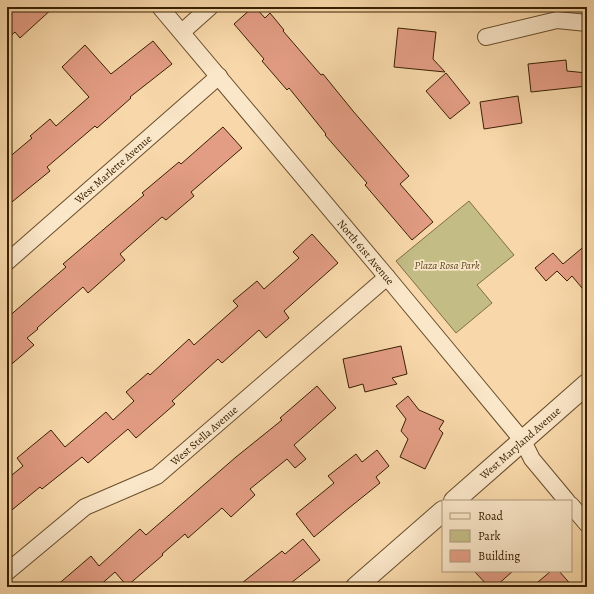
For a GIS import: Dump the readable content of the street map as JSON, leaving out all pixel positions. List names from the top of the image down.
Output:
{
  "streets": {
    "street": [
      "West Marlette Avenue",
      "North 61st Avenue",
      "West Stella Avenue",
      "West Maryland Avenue"
    ]
  },
  "crossings": [
    ["West Marlette Avenue", "North 61st Avenue"],
    ["North 61st Avenue", "West Stella Avenue"],
    ["North 61st Avenue", "West Maryland Avenue"]
  ],
  "parks": ["Plaza Rosa Park"],
  "legend": ["Road", "Park", "Building"]
}
